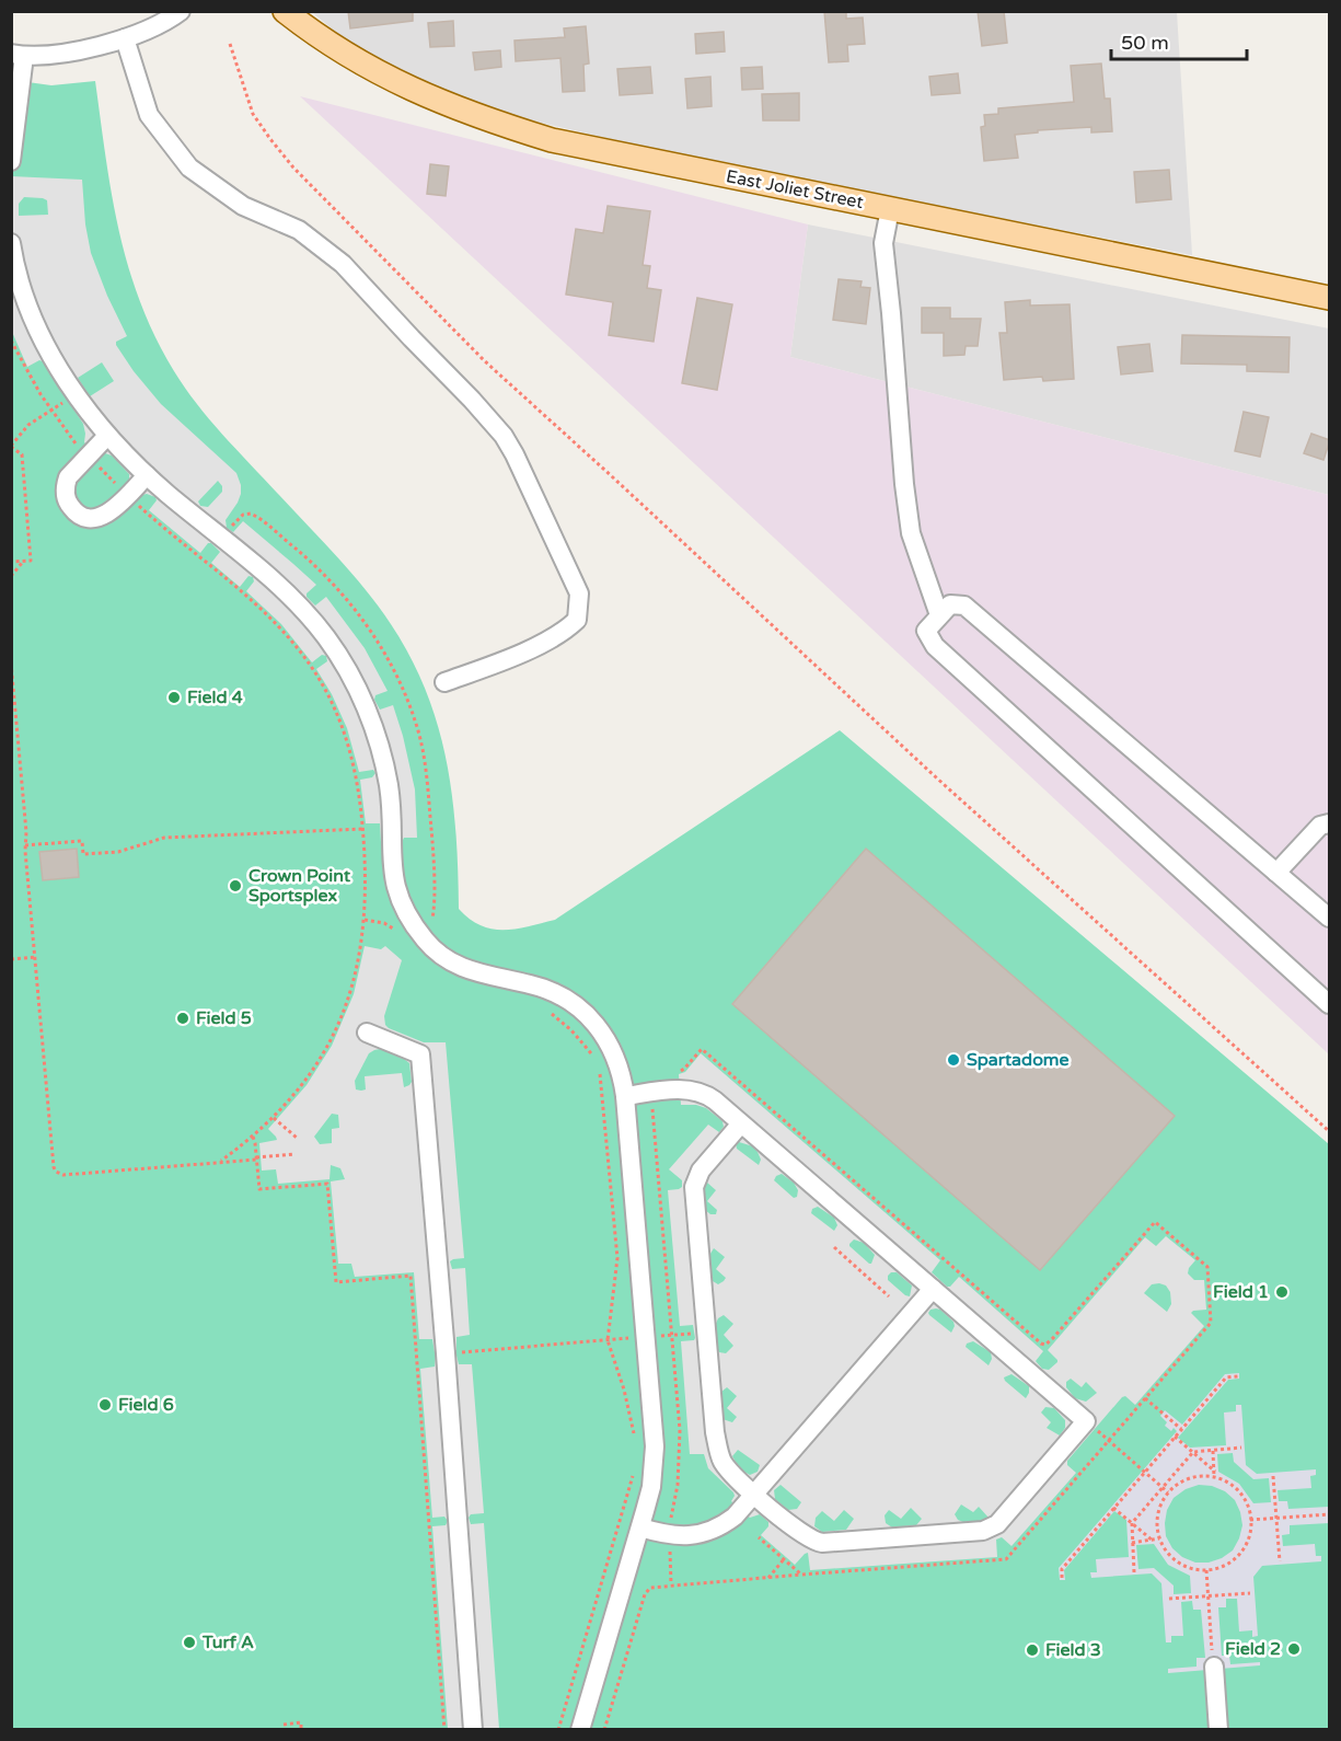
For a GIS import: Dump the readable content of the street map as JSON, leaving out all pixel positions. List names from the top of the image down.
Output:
{
  "streets": {
    "main road": ["East Joliet Street"]
  },
  "places": [
    "Field 4",
    "Crown Point Sportsplex",
    "Field 5",
    "Spartadome",
    "Field 1",
    "Field 6",
    "Turf A",
    "Field 2",
    "Field 3"
  ],
  "scale_bar": "50 m"
}
